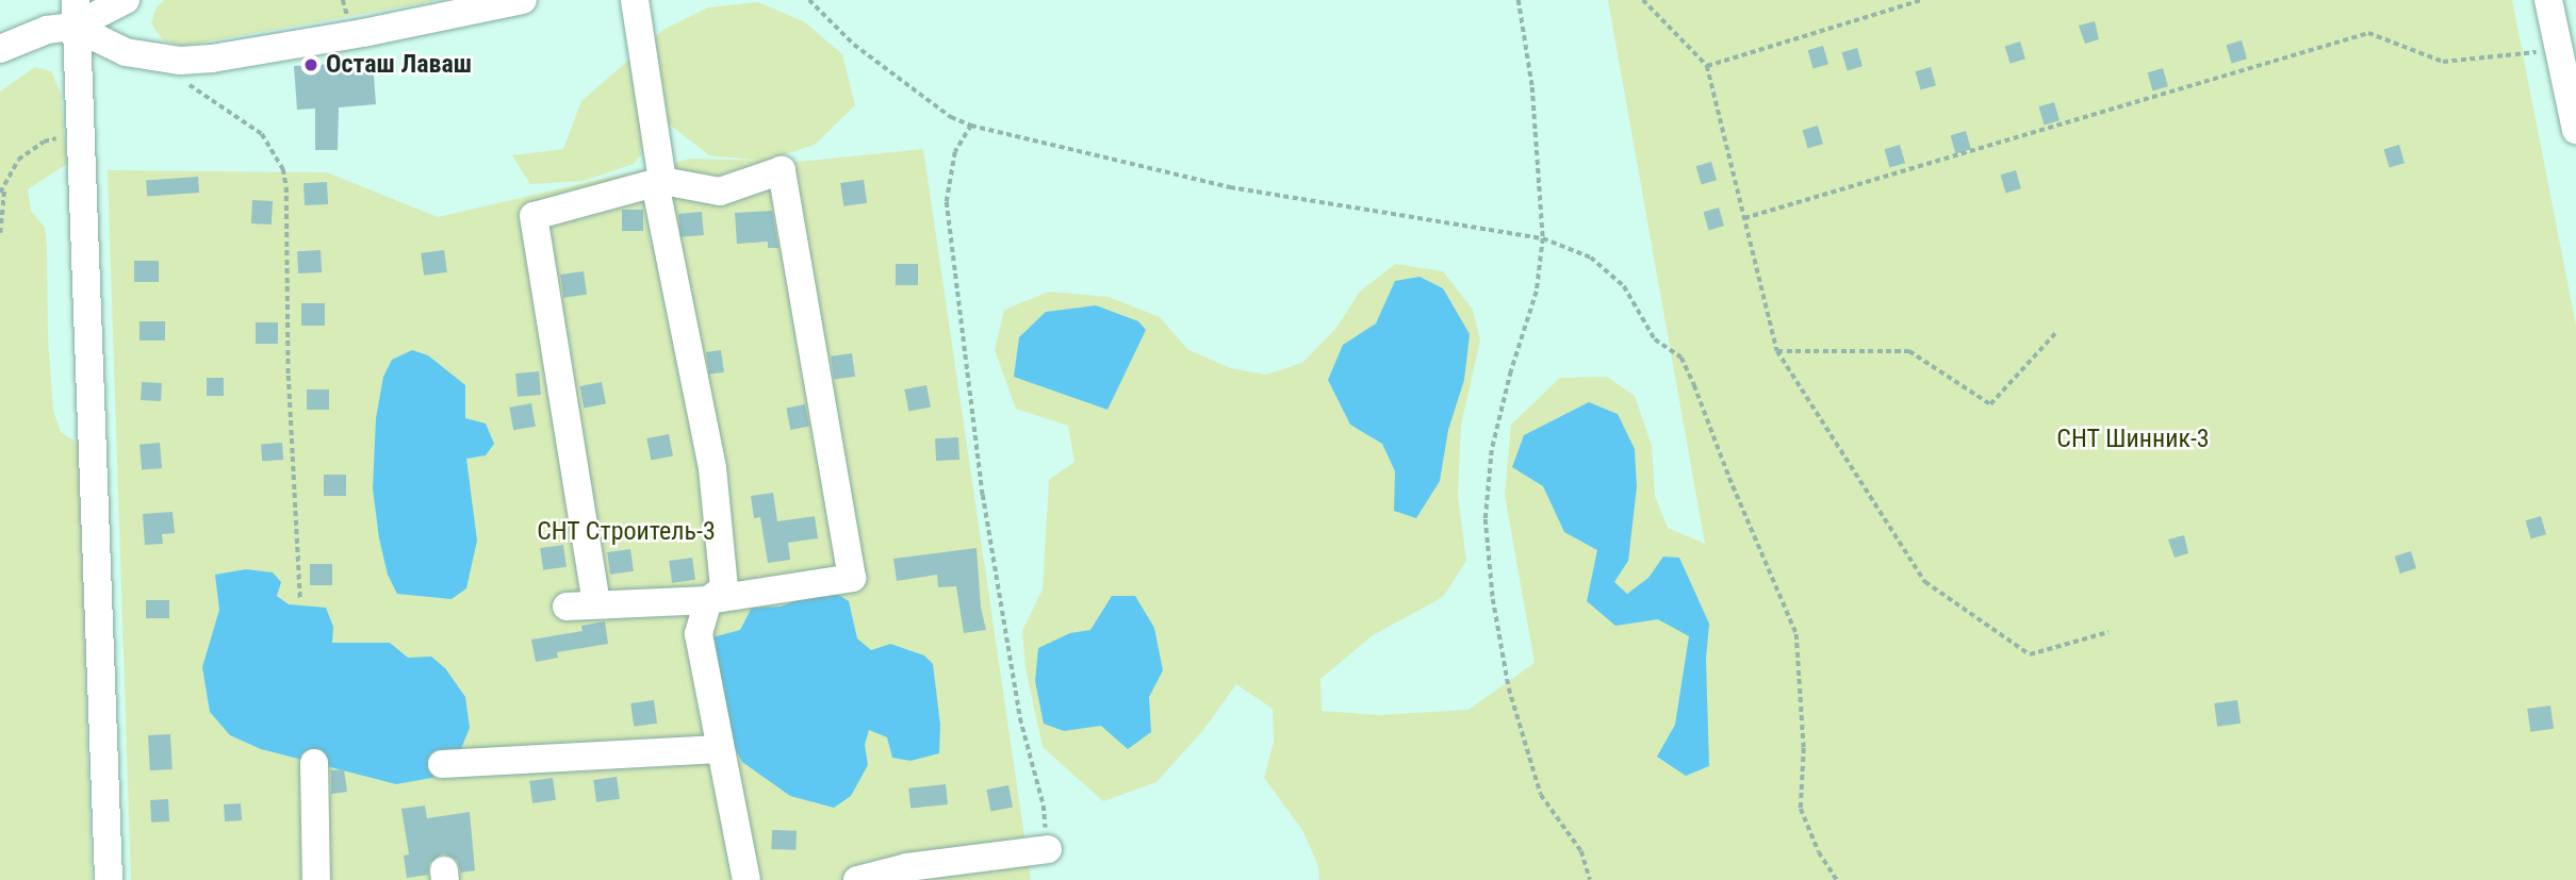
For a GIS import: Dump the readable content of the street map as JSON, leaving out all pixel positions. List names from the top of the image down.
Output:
{
  "parks": ["СНТ Шинник-3", "СНТ Строитель-3"],
  "places": ["Осташ Лаваш"]
}
